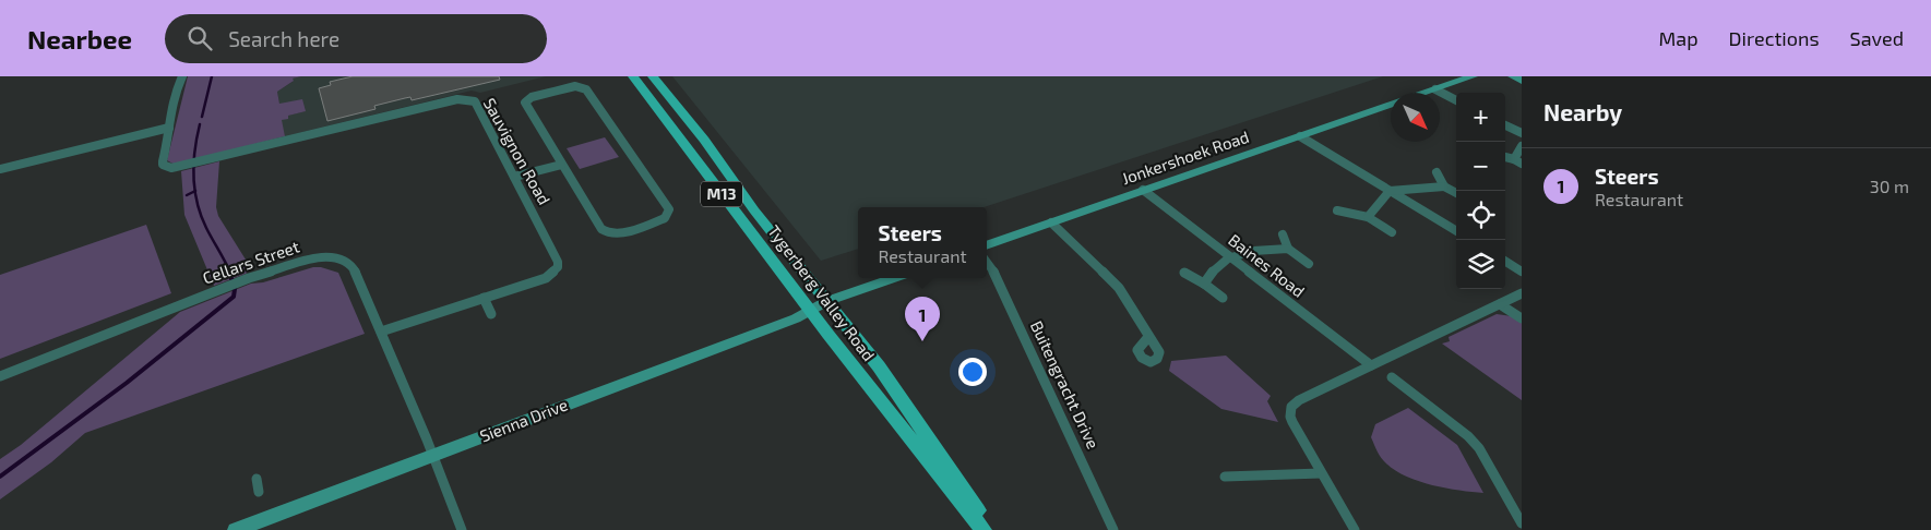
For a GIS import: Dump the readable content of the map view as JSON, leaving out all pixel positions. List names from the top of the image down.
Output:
{
  "streets": {
    "main road": ["M13", "Tygerberg Valley Road"],
    "street": [
      "Sauvignon Road",
      "Jonkershoek Road",
      "Cellars Street",
      "Baines Road",
      "Buitengracht Drive",
      "Sienna Drive"
    ]
  },
  "crossings": [
    ["Sauvignon Road", "Cellars Street"],
    ["Jonkershoek Road", "Baines Road"],
    ["Cellars Street", "Sienna Drive"],
    ["Tygerberg Valley Road", "Sienna Drive"]
  ],
  "north": "bottom right",
  "page": {
    "header": "Nearbee",
    "search": "Search here",
    "nav": ["Map", "Directions", "Saved"],
    "heading": "Nearby",
    "map_buttons": ["+", "−"],
    "list": [
      {
        "mark": "1",
        "name": "Steers",
        "note": "Restaurant",
        "value": "30 m"
      }
    ],
    "popup": ["Steers", "Restaurant"],
    "pins": "1"
  }
}
